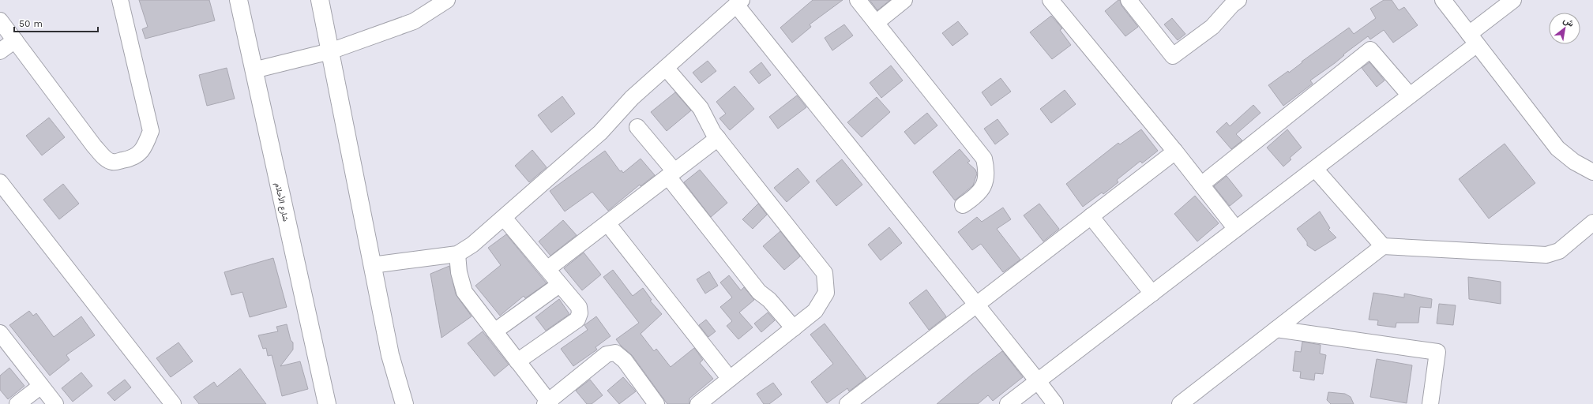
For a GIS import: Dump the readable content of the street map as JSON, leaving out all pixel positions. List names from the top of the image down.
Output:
{
  "streets": {
    "main road": ["شارع الأحلام"]
  },
  "scale_bar": "50 m",
  "north": "top right"
}
